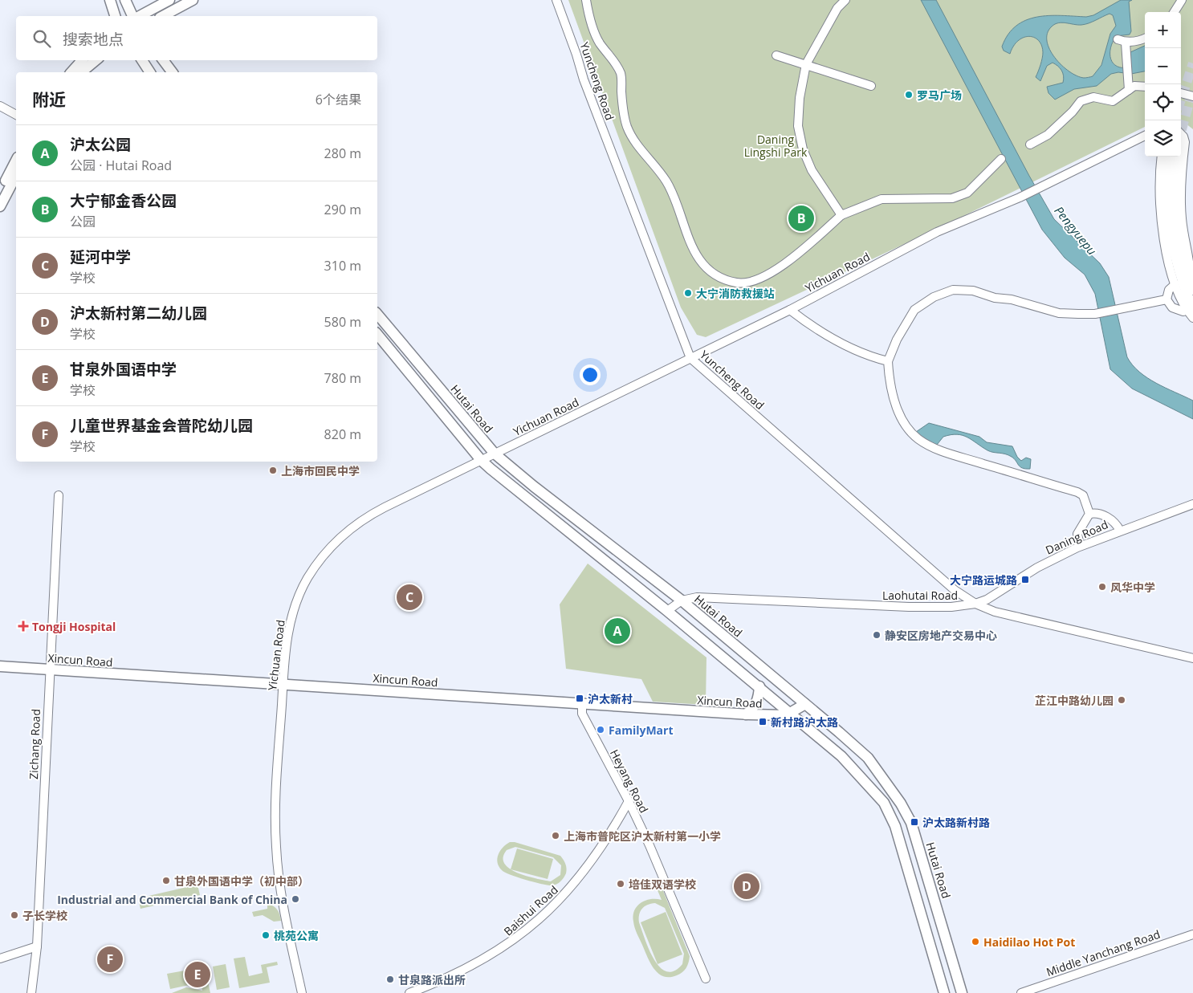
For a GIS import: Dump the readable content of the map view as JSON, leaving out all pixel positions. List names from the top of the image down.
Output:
{
  "streets": {
    "main road": ["Hutai Road", "Xincun Road"],
    "street": [
      "Yuncheng Road",
      "Yichuan Road",
      "Daning Road",
      "Laohutai Road",
      "Zichang Road",
      "Heyang Road",
      "Baishui Road",
      "Middle Yanchang Road"
    ]
  },
  "crossings": [
    ["Yuncheng Road", "Yichuan Road"],
    ["Yuncheng Road", "Daning Road"],
    ["Yuncheng Road", "Laohutai Road"],
    ["Yichuan Road", "Hutai Road"],
    ["Yichuan Road", "Xincun Road"],
    ["Hutai Road", "Laohutai Road"],
    ["Hutai Road", "Xincun Road"],
    ["Daning Road", "Laohutai Road"],
    ["Xincun Road", "Zichang Road"],
    ["Xincun Road", "Heyang Road"],
    ["Heyang Road", "Baishui Road"]
  ],
  "water": ["Pengyuepu"],
  "parks": ["Daning Lingshi Park"],
  "places": {
    "other": [
      "罗马广场",
      "大宁消防救援站",
      "上海市回民中学",
      "风华中学",
      "静安区房地产交易中心",
      "芷江中路幼儿园",
      "FamilyMart",
      "上海市普陀区沪太新村第一小学",
      "甘泉外国语中学（初中部）",
      "培佳双语学校",
      "Industrial and Commercial Bank of China",
      "子长学校",
      "桃苑公寓",
      "Haidilao Hot Pot",
      "甘泉路派出所"
    ],
    "transit": [
      "大宁路运城路",
      "沪太新村",
      "新村路沪太路",
      "沪太路新村路"
    ],
    "health": ["Tongji Hospital"]
  },
  "page": {
    "map_buttons": ["+", "−"],
    "search": "搜索地点",
    "heading": ["附近", "6个结果"],
    "list": [
      {
        "mark": "A",
        "name": "沪太公园",
        "note": "公园 · Hutai Road",
        "value": "280 m"
      },
      {
        "mark": "B",
        "name": "大宁郁金香公园",
        "note": "公园",
        "value": "290 m"
      },
      {
        "mark": "C",
        "name": "延河中学",
        "note": "学校",
        "value": "310 m"
      },
      {
        "mark": "D",
        "name": "沪太新村第二幼儿园",
        "note": "学校",
        "value": "580 m"
      },
      {
        "mark": "E",
        "name": "甘泉外国语中学",
        "note": "学校",
        "value": "780 m"
      },
      {
        "mark": "F",
        "name": "儿童世界基金会普陀幼儿园",
        "note": "学校",
        "value": "820 m"
      }
    ],
    "pins": [
      "B",
      "C",
      "A",
      "D",
      "F",
      "E"
    ]
  }
}
